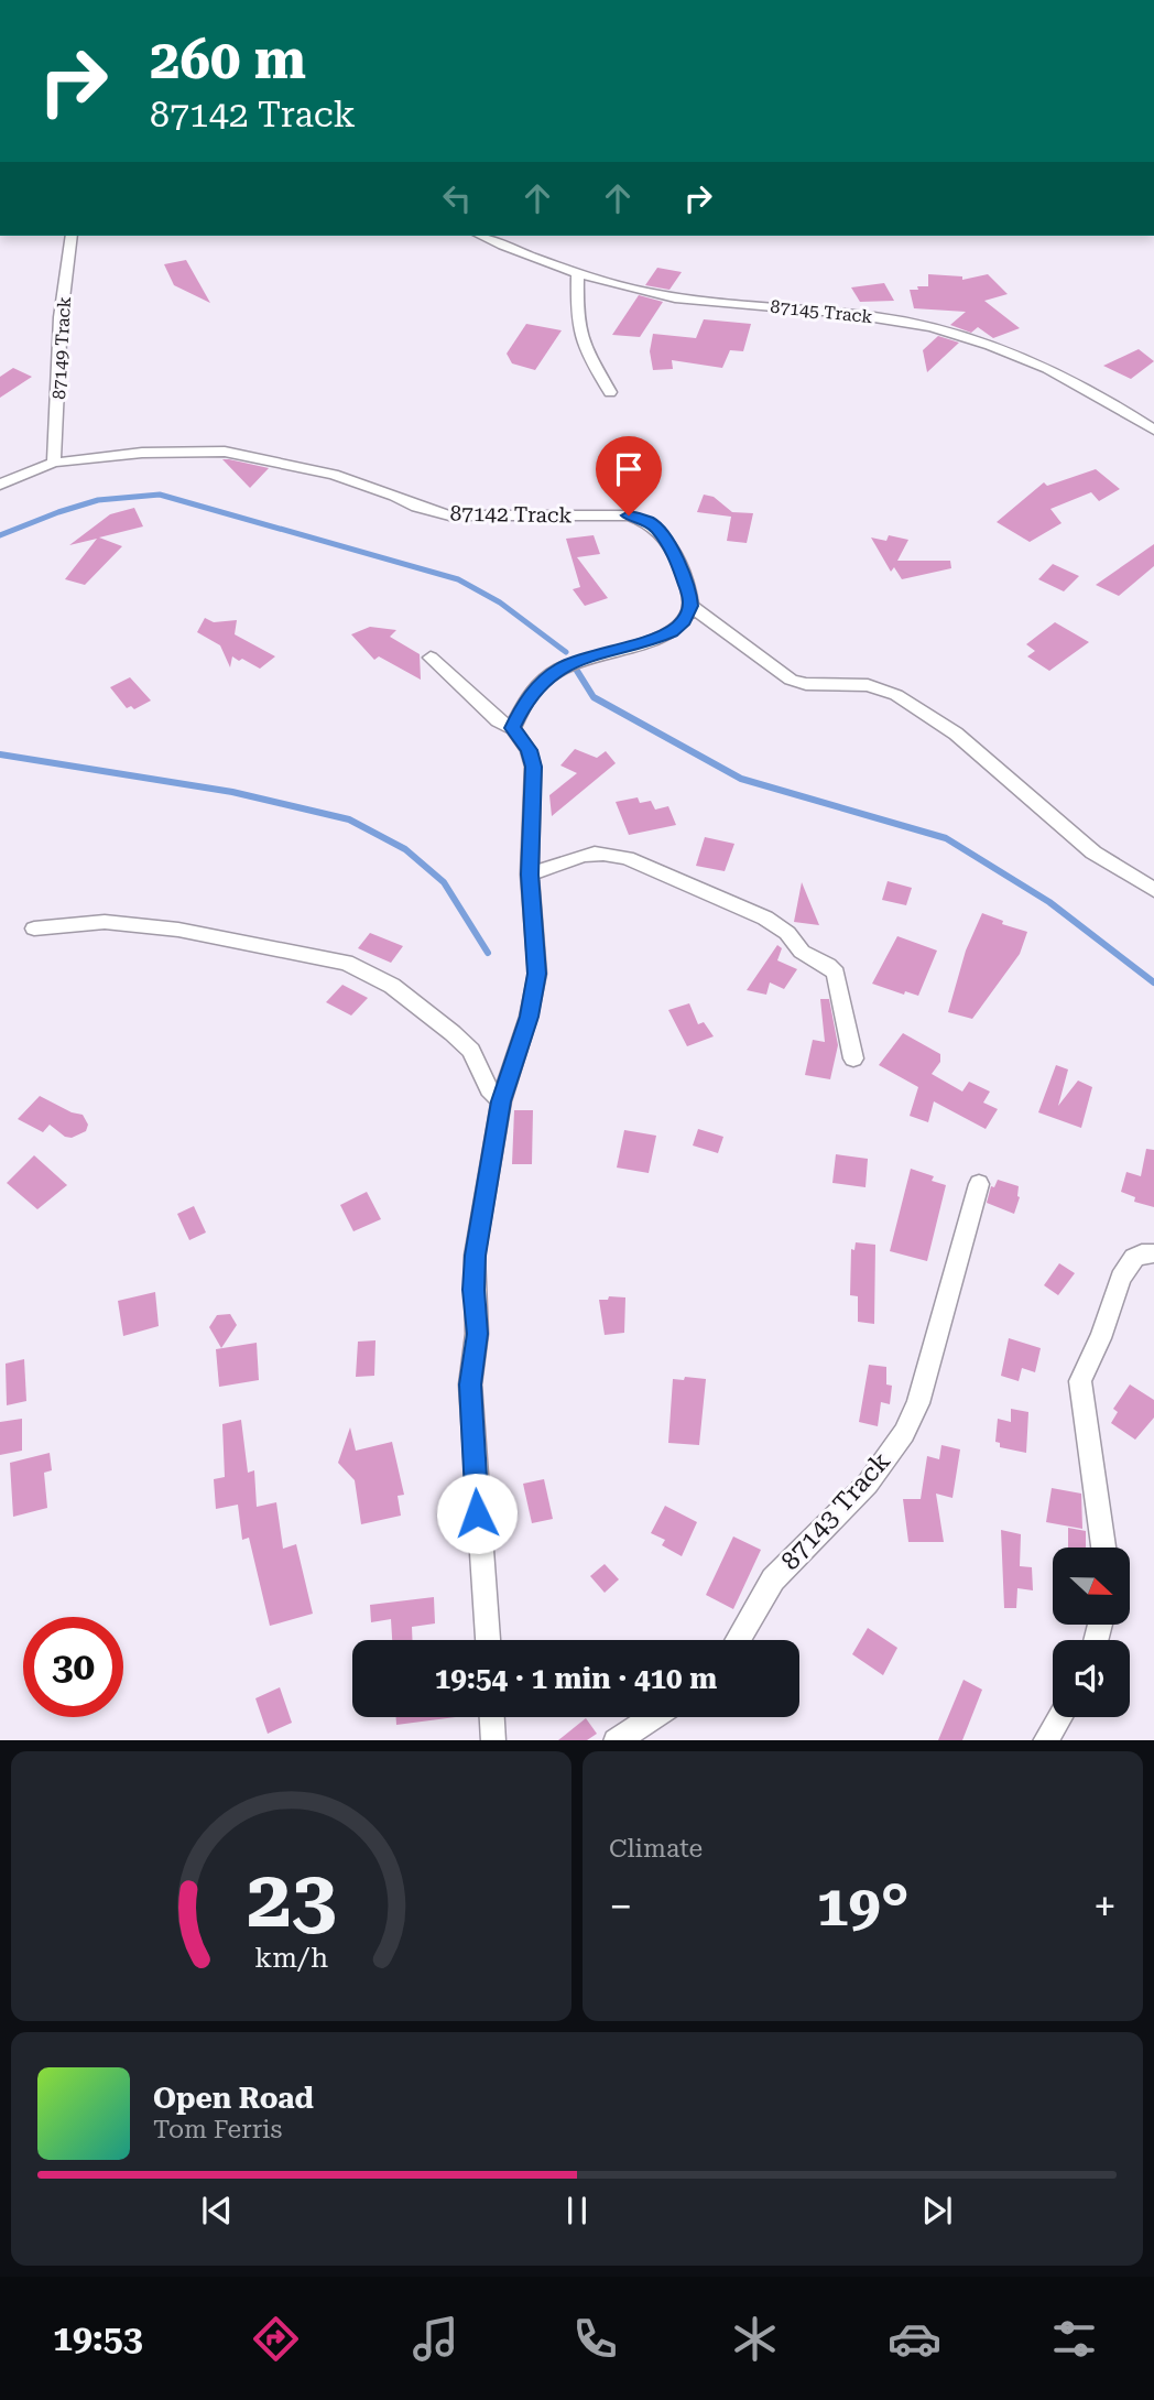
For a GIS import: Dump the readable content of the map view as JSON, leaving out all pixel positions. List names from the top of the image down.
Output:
{
  "streets": {
    "street": [
      "87145 Track",
      "87149 Track",
      "87142 Track",
      "87143 Track"
    ]
  },
  "crossings": [
    ["87149 Track", "87142 Track"]
  ],
  "north": "right",
  "page": {
    "turn": ["260 m", "87142 Track"],
    "limit": "30",
    "trip": "19:54 · 1 min · 410 m",
    "tile": "Climate",
    "heat": ["−", "19°", "+"],
    "song": ["Open Road", "Tom Ferris"],
    "tabs": "19:53",
    "gauge": ["23", "km/h"]
  }
}
